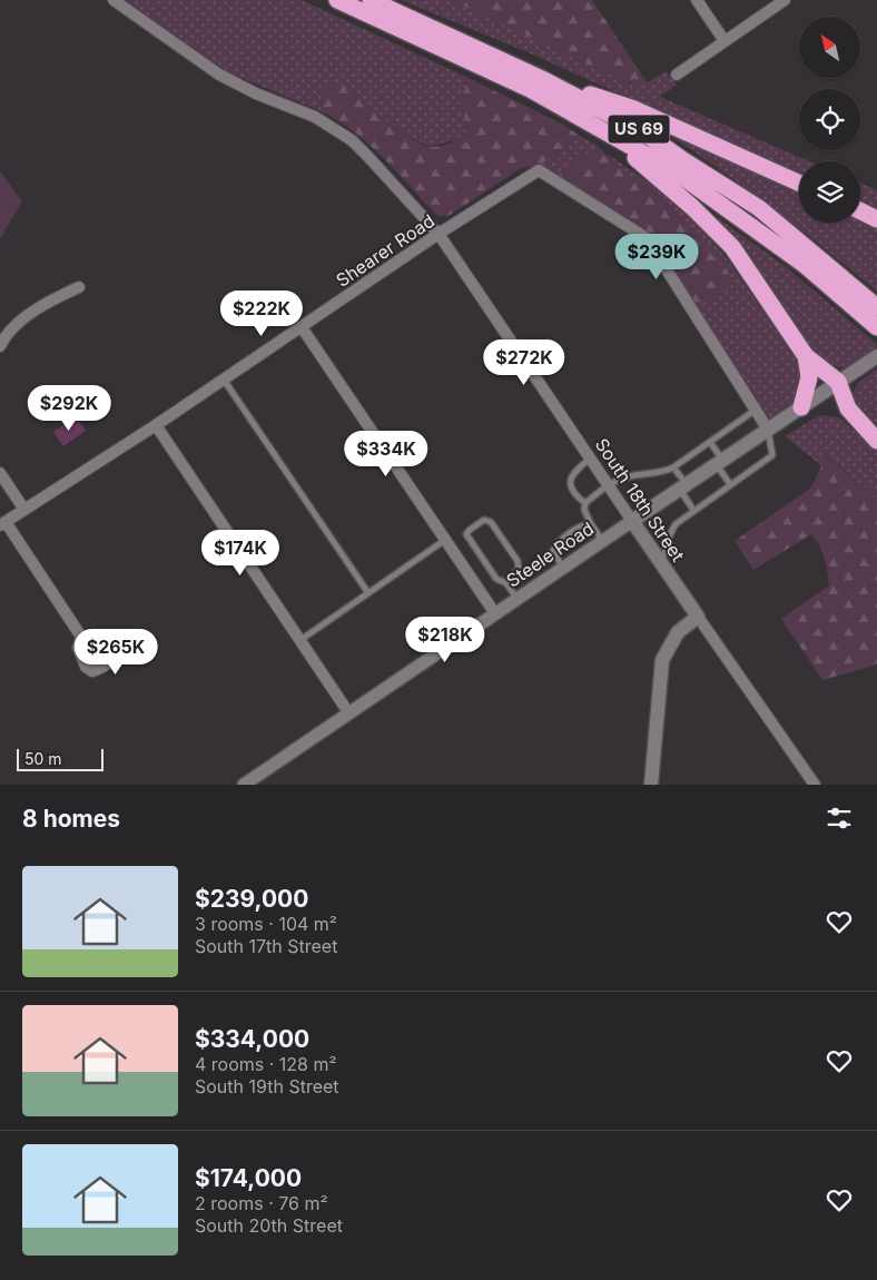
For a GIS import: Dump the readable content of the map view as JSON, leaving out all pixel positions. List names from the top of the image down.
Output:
{
  "streets": {
    "highway": ["US 69"],
    "main road": ["South 18th Street", "Steele Road"],
    "street": ["Shearer Road"]
  },
  "crossings": [
    ["Shearer Road", "South 18th Street"],
    ["South 18th Street", "Steele Road"]
  ],
  "scale_bar": "50 m",
  "north": "top left",
  "page": {
    "price": [
      "$239K",
      "$222K",
      "$272K",
      "$292K",
      "$334K",
      "$174K",
      "$218K",
      "$265K"
    ],
    "scale": "50 m",
    "heading": "8 homes",
    "list": [
      {
        "name": "$239,000",
        "note": "3 rooms · 104 m² · South 17th Street"
      },
      {
        "name": "$334,000",
        "note": "4 rooms · 128 m² · South 19th Street"
      },
      {
        "name": "$174,000",
        "note": "2 rooms · 76 m² · South 20th Street"
      }
    ]
  }
}
